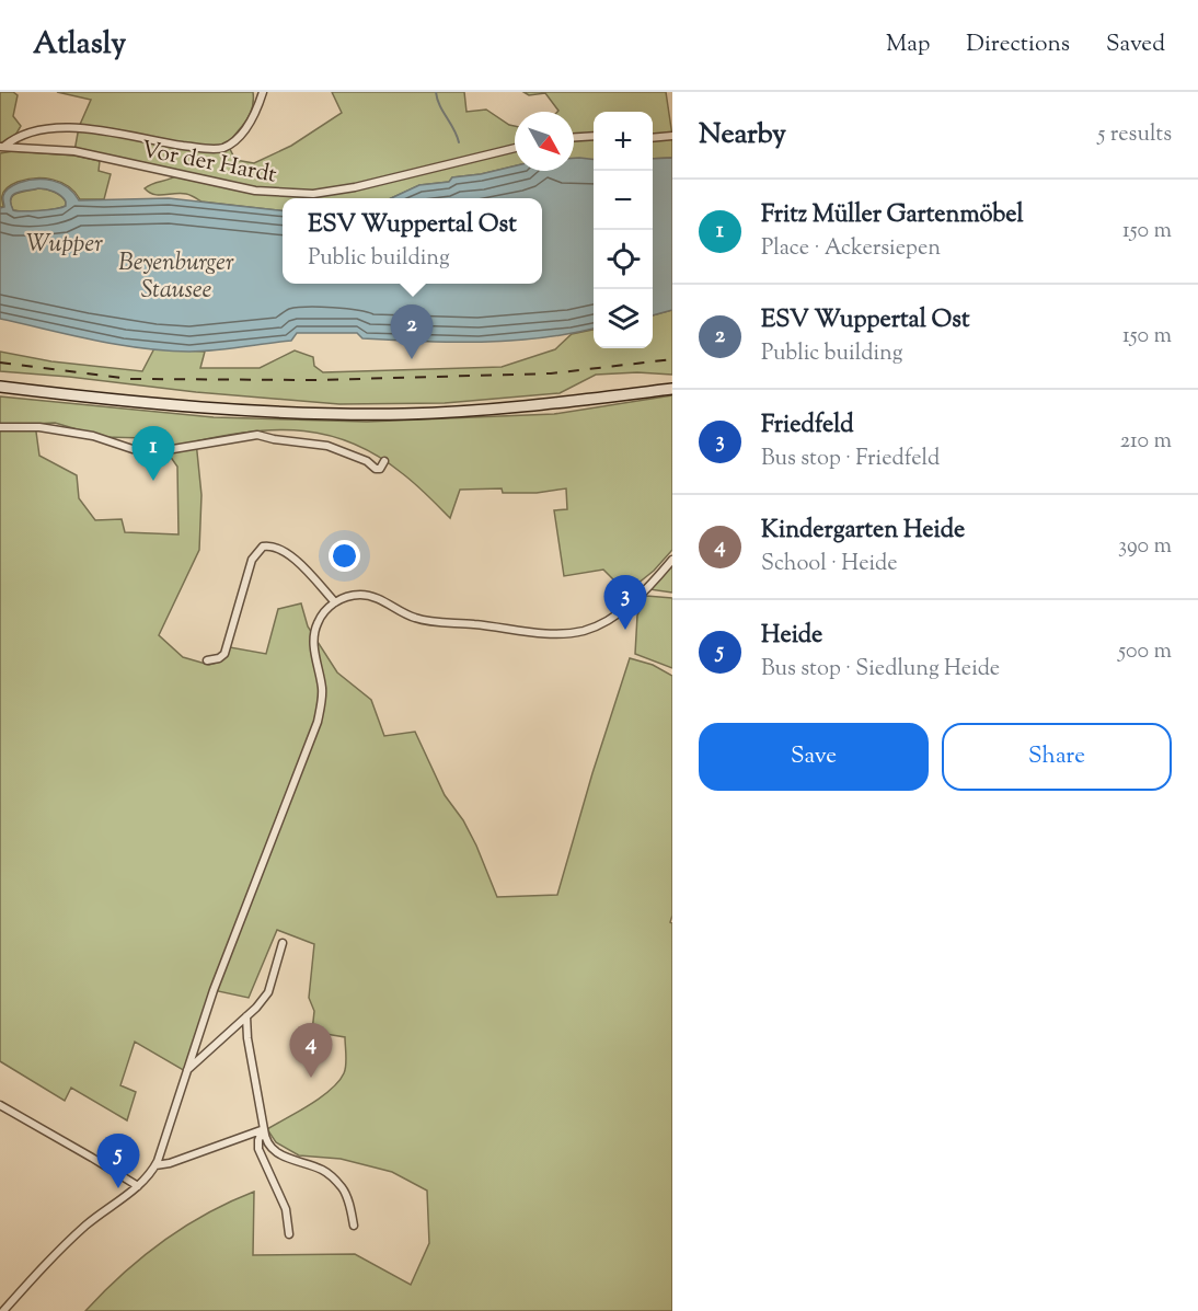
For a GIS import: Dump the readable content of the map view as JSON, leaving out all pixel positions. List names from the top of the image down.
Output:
{
  "streets": {
    "street": ["Vor der Hardt"]
  },
  "water": ["Wupper", "Beyenburger Stausee"],
  "north": "bottom right",
  "page": {
    "header": "Atlasly",
    "nav": ["Map", "Directions", "Saved"],
    "heading": ["Nearby", "5 results"],
    "map_buttons": ["+", "−"],
    "list": [
      {
        "mark": "1",
        "name": "Fritz Müller Gartenmöbel",
        "note": "Place · Ackersiepen",
        "value": "150 m"
      },
      {
        "mark": "2",
        "name": "ESV Wuppertal Ost",
        "note": "Public building",
        "value": "150 m"
      },
      {
        "mark": "3",
        "name": "Friedfeld",
        "note": "Bus stop · Friedfeld",
        "value": "210 m"
      },
      {
        "mark": "4",
        "name": "Kindergarten Heide",
        "note": "School · Heide",
        "value": "390 m"
      },
      {
        "mark": "5",
        "name": "Heide",
        "note": "Bus stop · Siedlung Heide",
        "value": "500 m"
      }
    ],
    "popup": ["ESV Wuppertal Ost", "Public building"],
    "pins": [
      "2",
      "1",
      "3",
      "4",
      "5"
    ],
    "buttons": ["Save", "Share"]
  }
}
